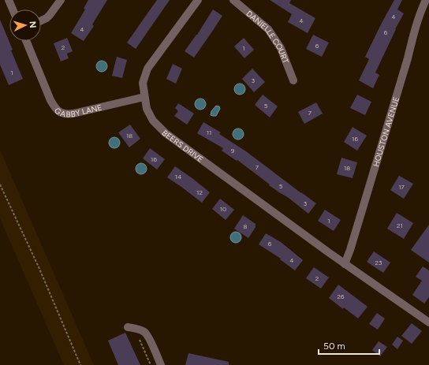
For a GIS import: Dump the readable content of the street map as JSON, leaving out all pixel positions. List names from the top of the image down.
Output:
{
  "streets": {
    "street": [
      "DANIELLE COURT",
      "GABBY LANE",
      "HOUSTON AVENUE",
      "BEERS DRIVE"
    ]
  },
  "crossings": [
    ["GABBY LANE", "BEERS DRIVE"],
    ["HOUSTON AVENUE", "BEERS DRIVE"]
  ],
  "house_numbers": [
    "4",
    "4",
    "4",
    "6",
    "6",
    "2",
    "1",
    "1",
    "3",
    "5",
    "7",
    "11",
    "18",
    "16",
    "9",
    "16",
    "7",
    "18",
    "14",
    "5",
    "17",
    "12",
    "3",
    "10",
    "1",
    "21",
    "8",
    "6",
    "4",
    "23",
    "2",
    "26"
  ],
  "scale_bar": "50 m",
  "north": "right"
}
